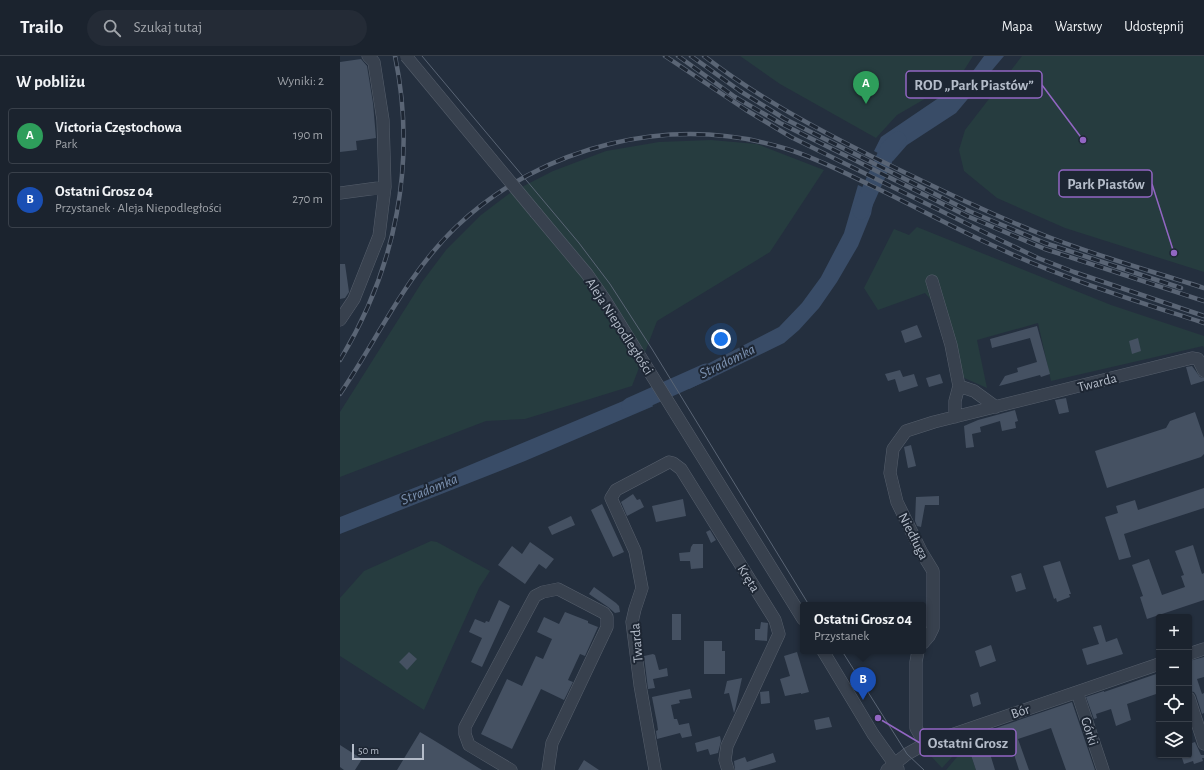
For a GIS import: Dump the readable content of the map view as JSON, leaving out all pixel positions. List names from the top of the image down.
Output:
{
  "streets": {
    "street": [
      "Aleja Niepodległości",
      "Twarda",
      "Niedługa",
      "Kręta",
      "Bór",
      "Górki"
    ]
  },
  "crossings": [
    ["Twarda", "Niedługa"],
    ["Twarda", "Kręta"],
    ["Bór", "Górki"]
  ],
  "water": ["Stradomka"],
  "places": ["ROD „Park Piastów”", "Park Piastów", "Ostatni Grosz"],
  "scale_bar": "50 m",
  "page": {
    "header": "Trailo",
    "search": "Szukaj tutaj",
    "nav": ["Mapa", "Warstwy", "Udostępnij"],
    "heading": ["W pobliżu", "Wyniki: 2"],
    "pins": ["A", "B"],
    "list": [
      {
        "mark": "A",
        "name": "Victoria Częstochowa",
        "note": "Park",
        "value": "190 m"
      },
      {
        "mark": "B",
        "name": "Ostatni Grosz 04",
        "note": "Przystanek · Aleja Niepodległości",
        "value": "270 m"
      }
    ],
    "popup": ["Ostatni Grosz 04", "Przystanek"],
    "map_buttons": ["+", "−"],
    "scale": "50 m"
  }
}
